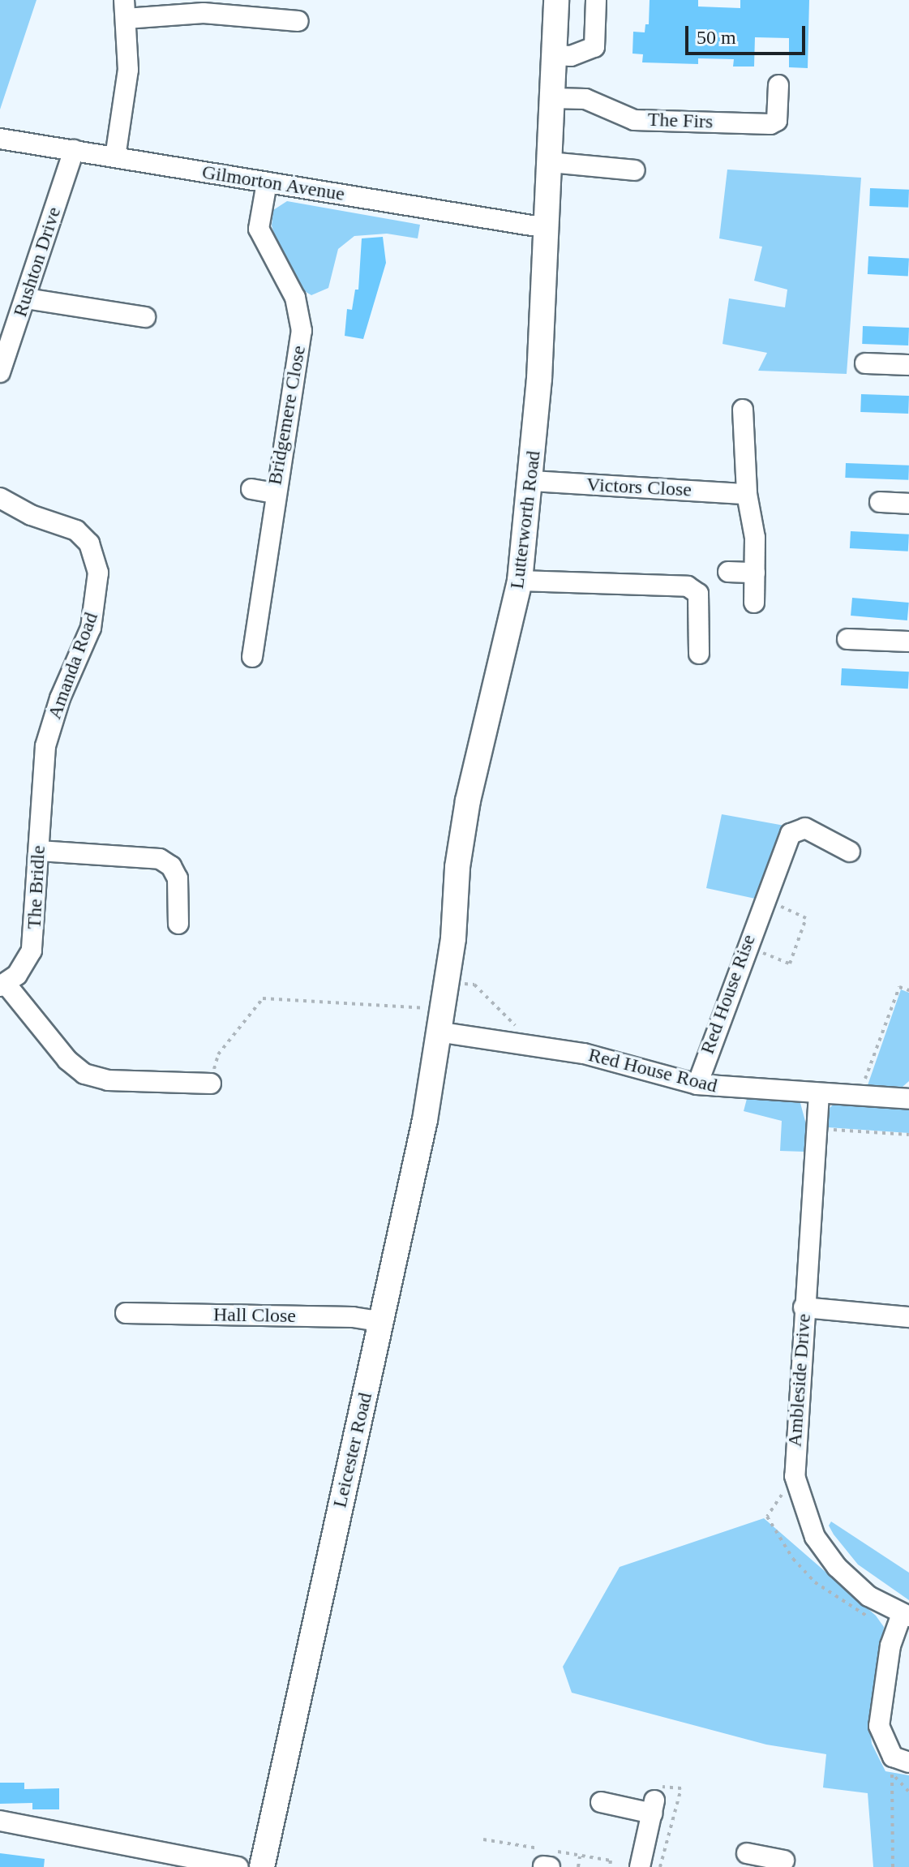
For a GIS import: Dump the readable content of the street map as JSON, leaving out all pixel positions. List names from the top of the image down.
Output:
{
  "streets": {
    "main road": ["Lutterworth Road", "Leicester Road"],
    "street": [
      "The Firs",
      "Gilmorton Avenue",
      "Rushton Drive",
      "Bridgemere Close",
      "Victors Close",
      "Amanda Road",
      "The Bridle",
      "Red House Rise",
      "Red House Road",
      "Hall Close",
      "Ambleside Drive"
    ]
  },
  "crossings": [
    ["The Firs", "Lutterworth Road"],
    ["Gilmorton Avenue", "Rushton Drive"],
    ["Gilmorton Avenue", "Bridgemere Close"],
    ["Gilmorton Avenue", "Lutterworth Road"],
    ["Victors Close", "Lutterworth Road"],
    ["Lutterworth Road", "Red House Road"],
    ["Lutterworth Road", "Leicester Road"],
    ["Amanda Road", "The Bridle"],
    ["Red House Rise", "Red House Road"],
    ["Red House Road", "Ambleside Drive"],
    ["Red House Road", "Leicester Road"],
    ["Hall Close", "Leicester Road"]
  ],
  "scale_bar": "50 m"
}
